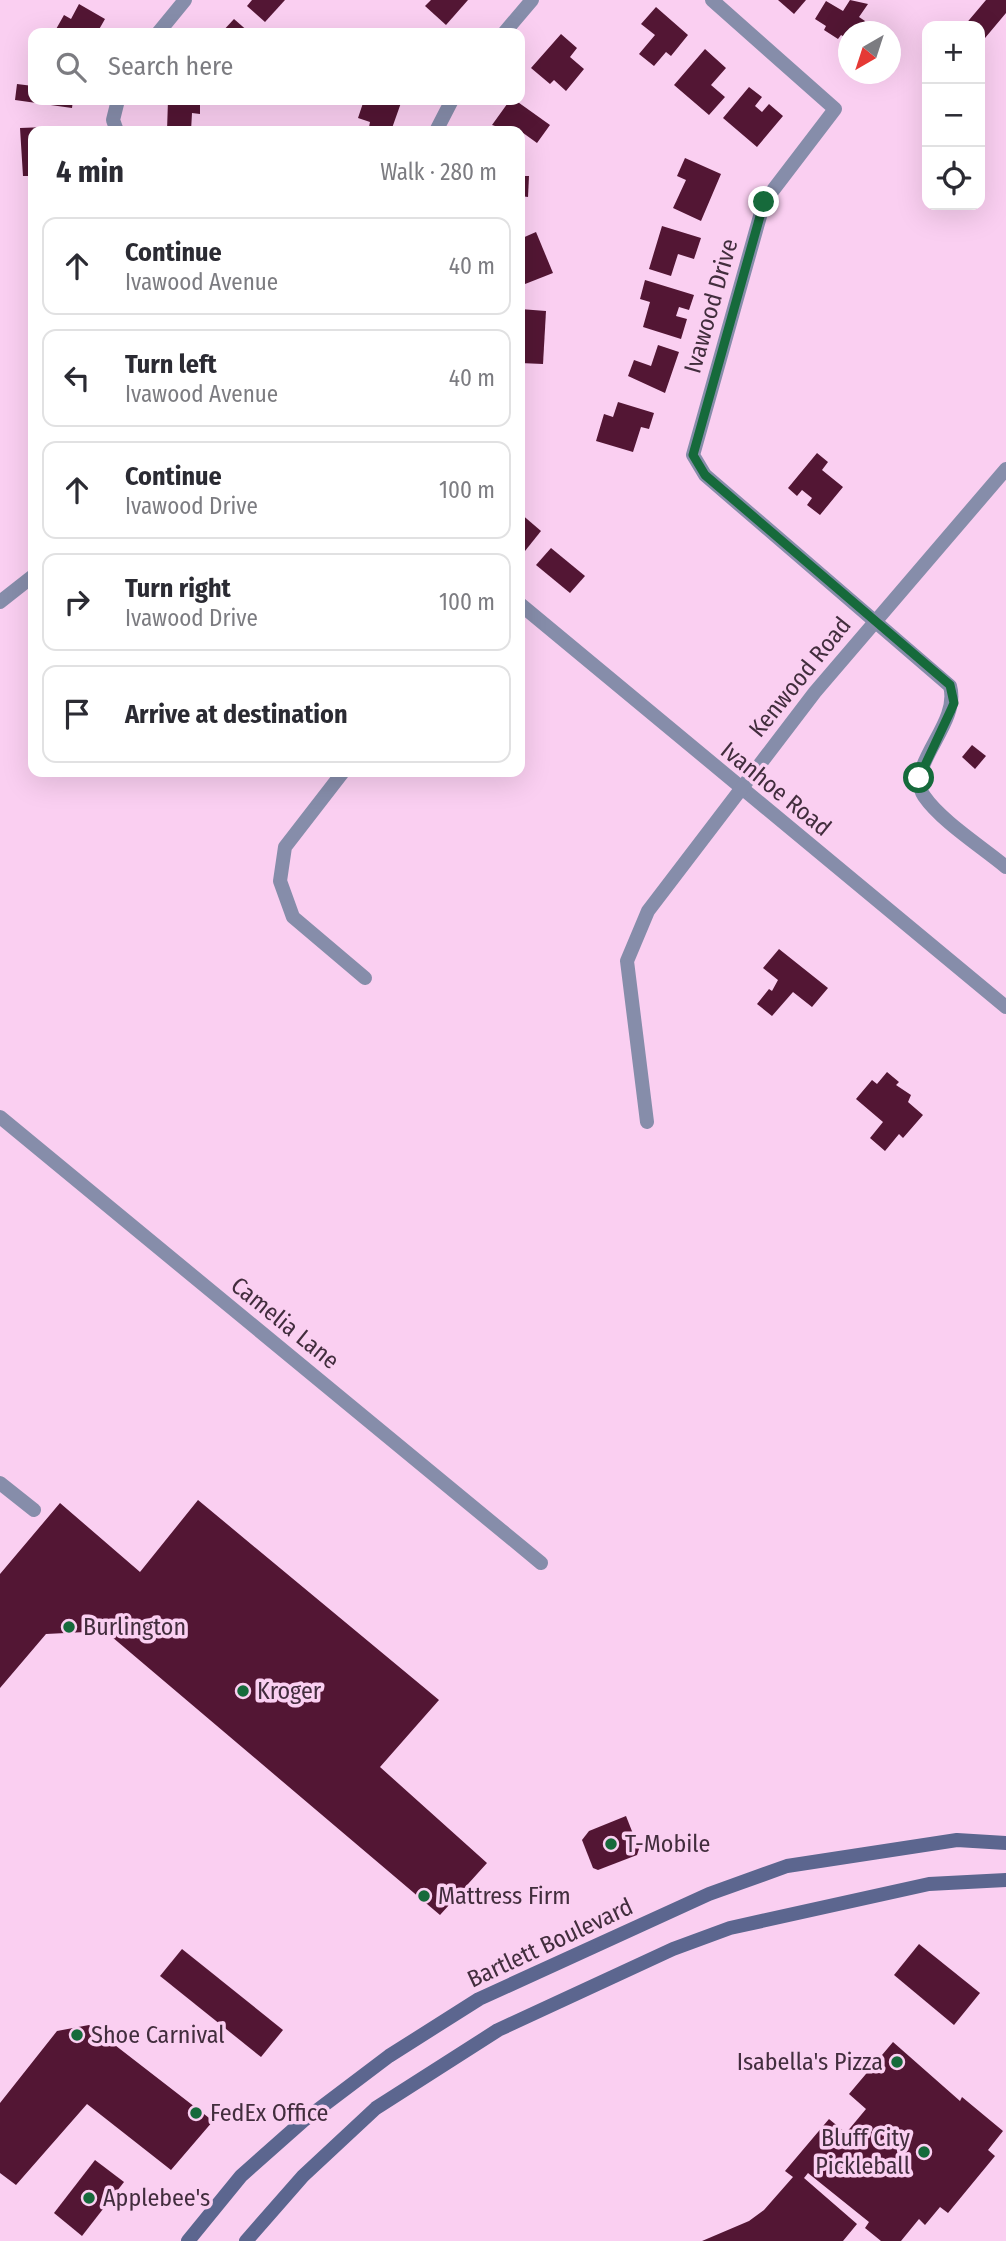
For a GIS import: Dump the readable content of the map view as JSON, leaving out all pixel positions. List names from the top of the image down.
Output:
{
  "streets": {
    "main road": ["Bartlett Boulevard"],
    "street": [
      "Ivawood Drive",
      "Kenwood Road",
      "Ivanhoe Road",
      "Camelia Lane"
    ]
  },
  "crossings": [
    ["Ivawood Drive", "Kenwood Road"],
    ["Kenwood Road", "Ivanhoe Road"]
  ],
  "places": [
    "Burlington",
    "Kroger",
    "T-Mobile",
    "Mattress Firm",
    "Shoe Carnival",
    "Isabella's Pizza",
    "FedEx Office",
    "Bluff City Pickleball",
    "Applebee's"
  ],
  "north": "bottom left",
  "page": {
    "map_buttons": ["+", "−"],
    "search": "Search here",
    "heading": ["4 min", "Walk · 280 m"],
    "list": [
      ["Continue", "Ivawood Avenue", "40 m"],
      ["Turn left", "Ivawood Avenue", "40 m"],
      ["Continue", "Ivawood Drive", "100 m"],
      ["Turn right", "Ivawood Drive", "100 m"],
      "Arrive at destination"
    ]
  }
}
